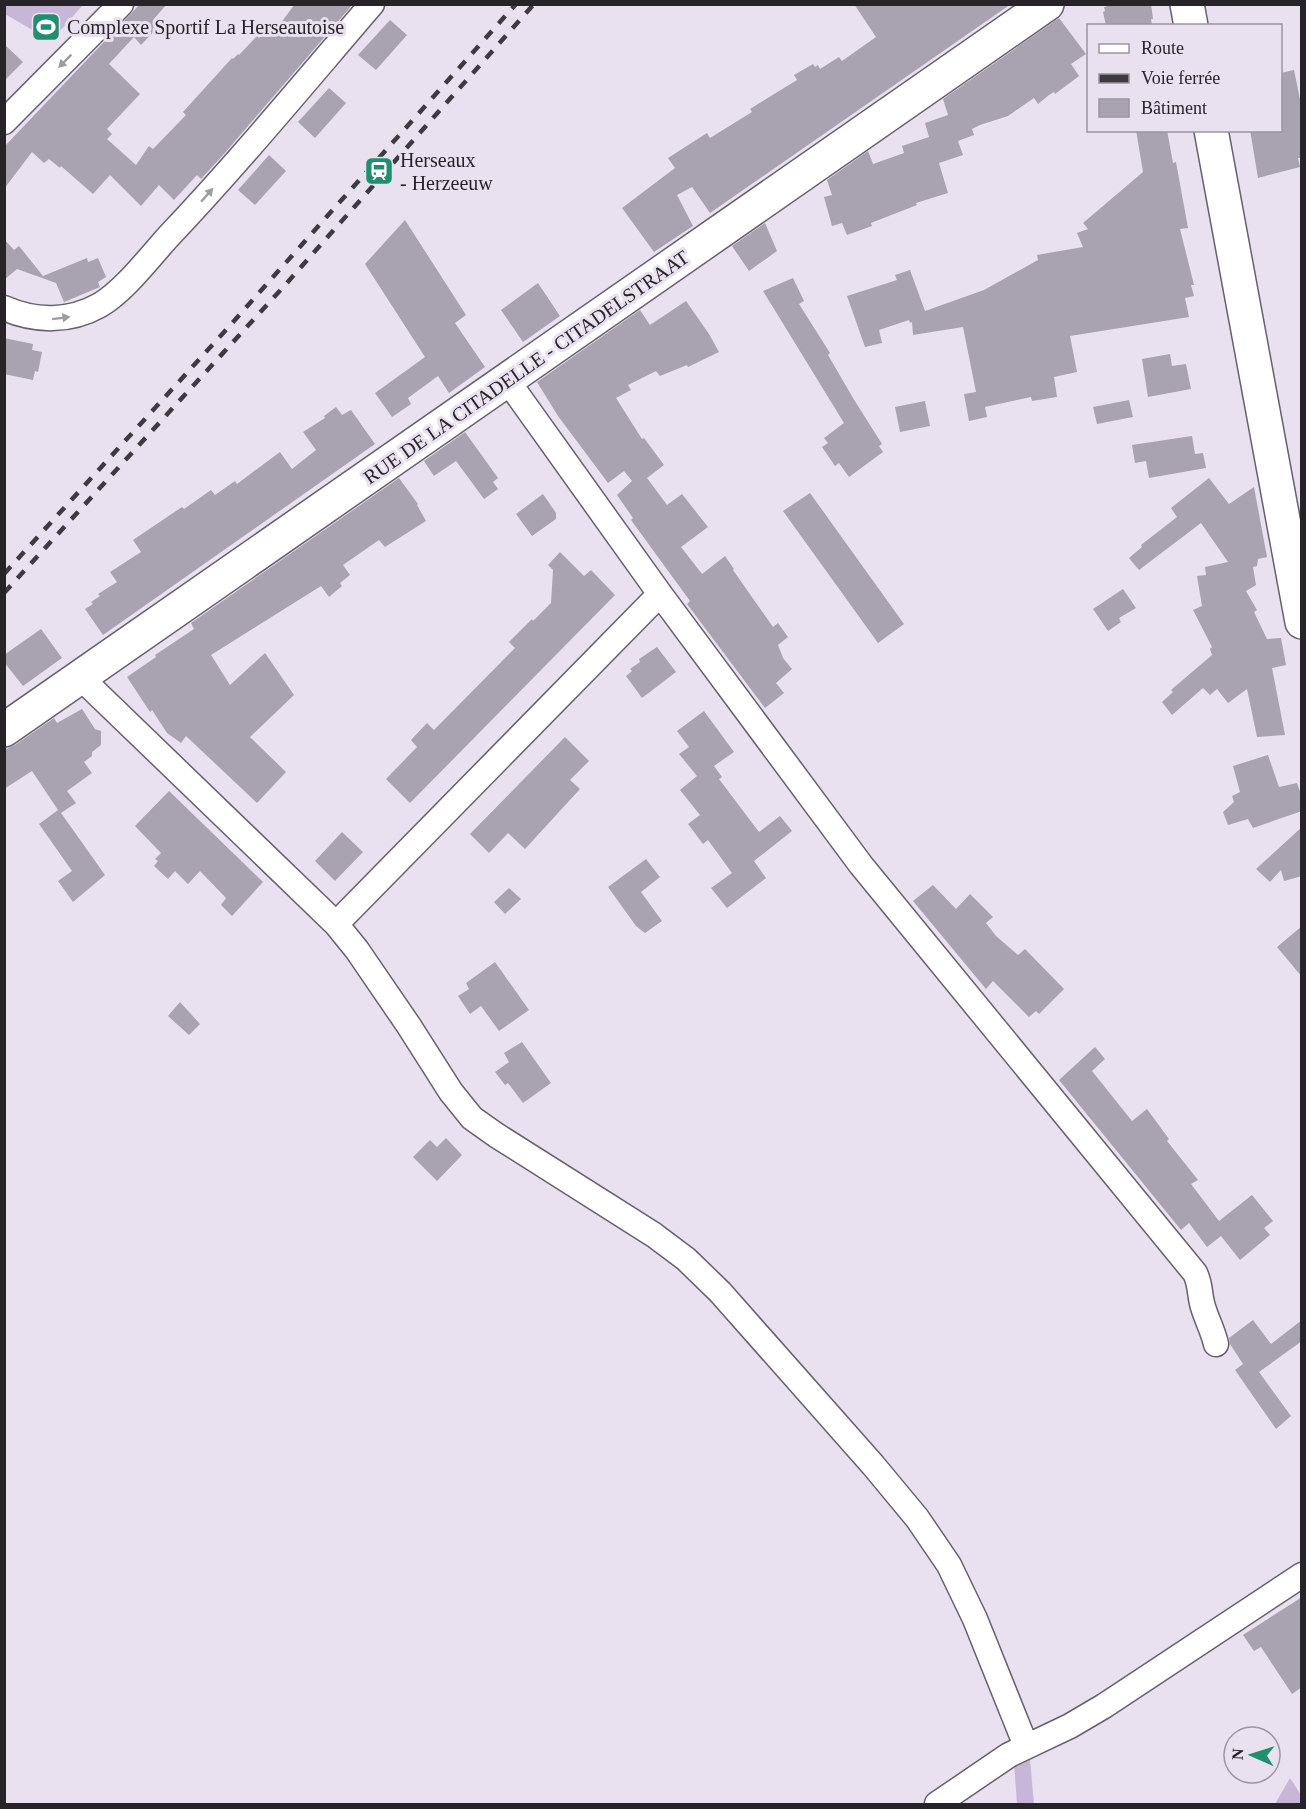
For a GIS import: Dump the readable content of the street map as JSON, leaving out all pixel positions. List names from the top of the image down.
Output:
{
  "streets": {
    "street": ["RUE DE LA CITADELLE - CITADELSTRAAT"]
  },
  "places": {
    "sports": ["Complexe Sportif La Herseautoise"],
    "station": ["Herseaux - Herzeeuw"]
  },
  "legend": ["Route", "Voie ferrée", "Bâtiment"],
  "north": "left"
}
